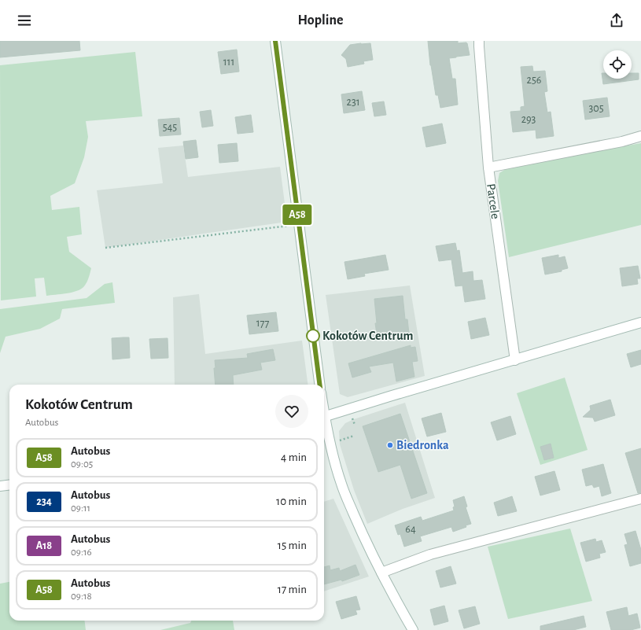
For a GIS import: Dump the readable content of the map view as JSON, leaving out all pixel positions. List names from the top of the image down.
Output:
{
  "streets": {
    "street": ["Parcele"]
  },
  "places": ["Kokotów Centrum", "Biedronka"],
  "lines": ["bus line A58"],
  "house_numbers": [
    "111",
    "256",
    "231",
    "305",
    "293",
    "545",
    "177",
    "64"
  ],
  "page": {
    "header": "Hopline",
    "on_map": "A58",
    "heading": ["Kokotów Centrum", "Autobus"],
    "list": [
      {
        "mark": "A58",
        "name": "Autobus",
        "note": "09:05",
        "value": "4 min"
      },
      {
        "mark": "234",
        "name": "Autobus",
        "note": "09:11",
        "value": "10 min"
      },
      {
        "mark": "A18",
        "name": "Autobus",
        "note": "09:16",
        "value": "15 min"
      },
      {
        "mark": "A58",
        "name": "Autobus",
        "note": "09:18",
        "value": "17 min"
      }
    ]
  }
}
